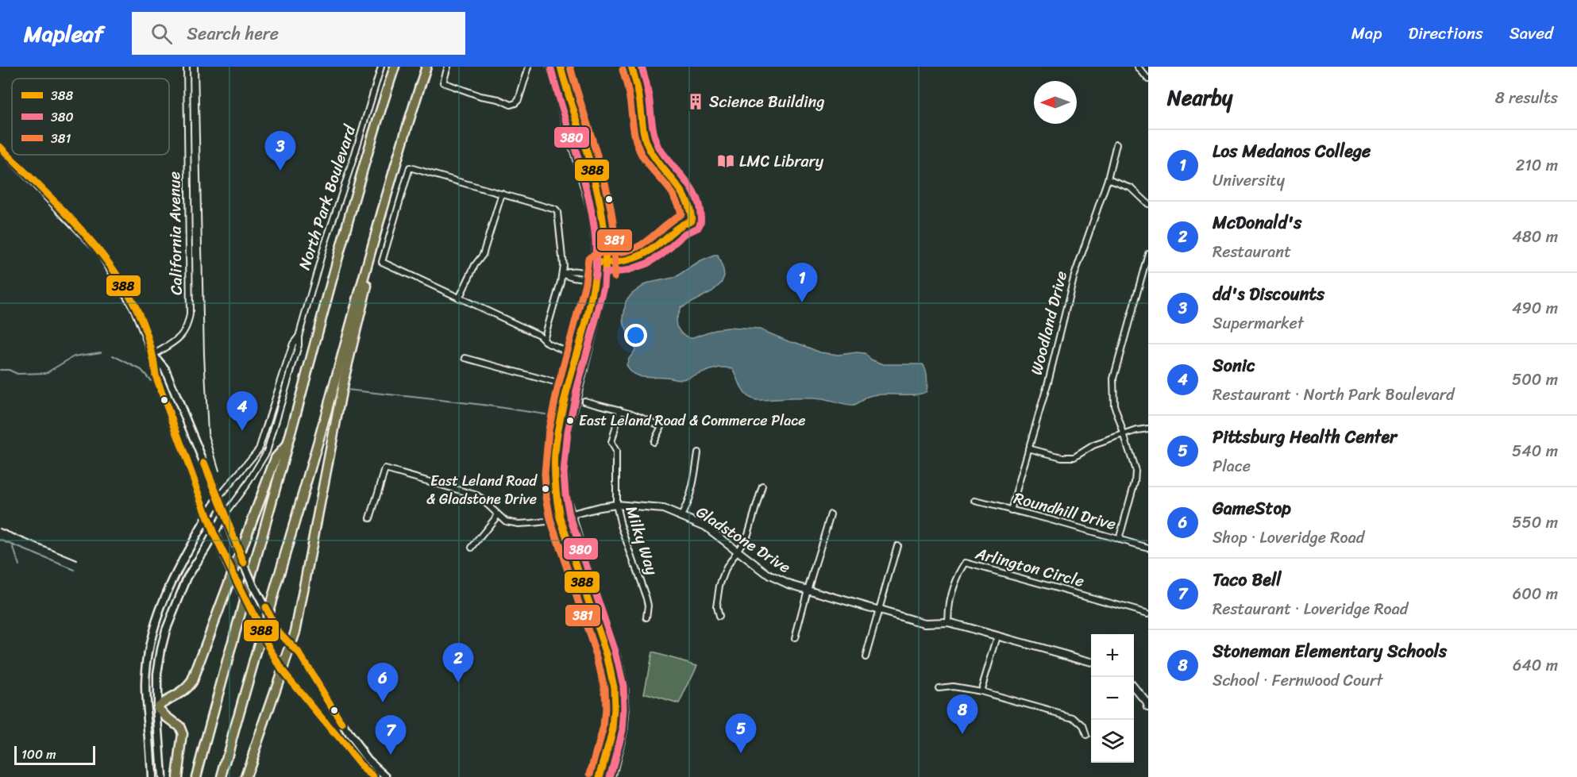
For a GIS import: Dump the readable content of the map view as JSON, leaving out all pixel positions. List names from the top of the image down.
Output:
{
  "streets": {
    "street": [
      "North Park Boulevard",
      "California Avenue",
      "Woodland Drive",
      "Roundhill Drive",
      "Gladstone Drive",
      "Milky Way",
      "Arlington Circle"
    ]
  },
  "crossings": [
    ["Woodland Drive", "Roundhill Drive"],
    ["Gladstone Drive", "Milky Way"],
    ["Gladstone Drive", "Arlington Circle"]
  ],
  "places": {
    "building": ["Science Building"],
    "library": ["LMC Library"],
    "other": ["East Leland Road & Commerce Place", "East Leland Road & Gladstone Drive"]
  },
  "lines": ["transit line 388", "transit line 380", "transit line 381"],
  "legend": ["388", "380", "381"],
  "scale_bar": "100 m",
  "north": "left",
  "page": {
    "header": "Mapleaf",
    "search": "Search here",
    "nav": ["Map", "Directions", "Saved"],
    "heading": ["Nearby", "8 results"],
    "list": [
      {
        "mark": "1",
        "name": "Los Medanos College",
        "note": "University",
        "value": "210 m"
      },
      {
        "mark": "2",
        "name": "McDonald's",
        "note": "Restaurant",
        "value": "480 m"
      },
      {
        "mark": "3",
        "name": "dd's Discounts",
        "note": "Supermarket",
        "value": "490 m"
      },
      {
        "mark": "4",
        "name": "Sonic",
        "note": "Restaurant · North Park Boulevard",
        "value": "500 m"
      },
      {
        "mark": "5",
        "name": "Pittsburg Health Center",
        "note": "Place",
        "value": "540 m"
      },
      {
        "mark": "6",
        "name": "GameStop",
        "note": "Shop · Loveridge Road",
        "value": "550 m"
      },
      {
        "mark": "7",
        "name": "Taco Bell",
        "note": "Restaurant · Loveridge Road",
        "value": "600 m"
      },
      {
        "mark": "8",
        "name": "Stoneman Elementary Schools",
        "note": "School · Fernwood Court",
        "value": "640 m"
      }
    ],
    "pins": [
      "3",
      "1",
      "4",
      "2",
      "6",
      "8",
      "5",
      "7"
    ],
    "map_buttons": ["+", "−"],
    "scale": "100 m"
  }
}
